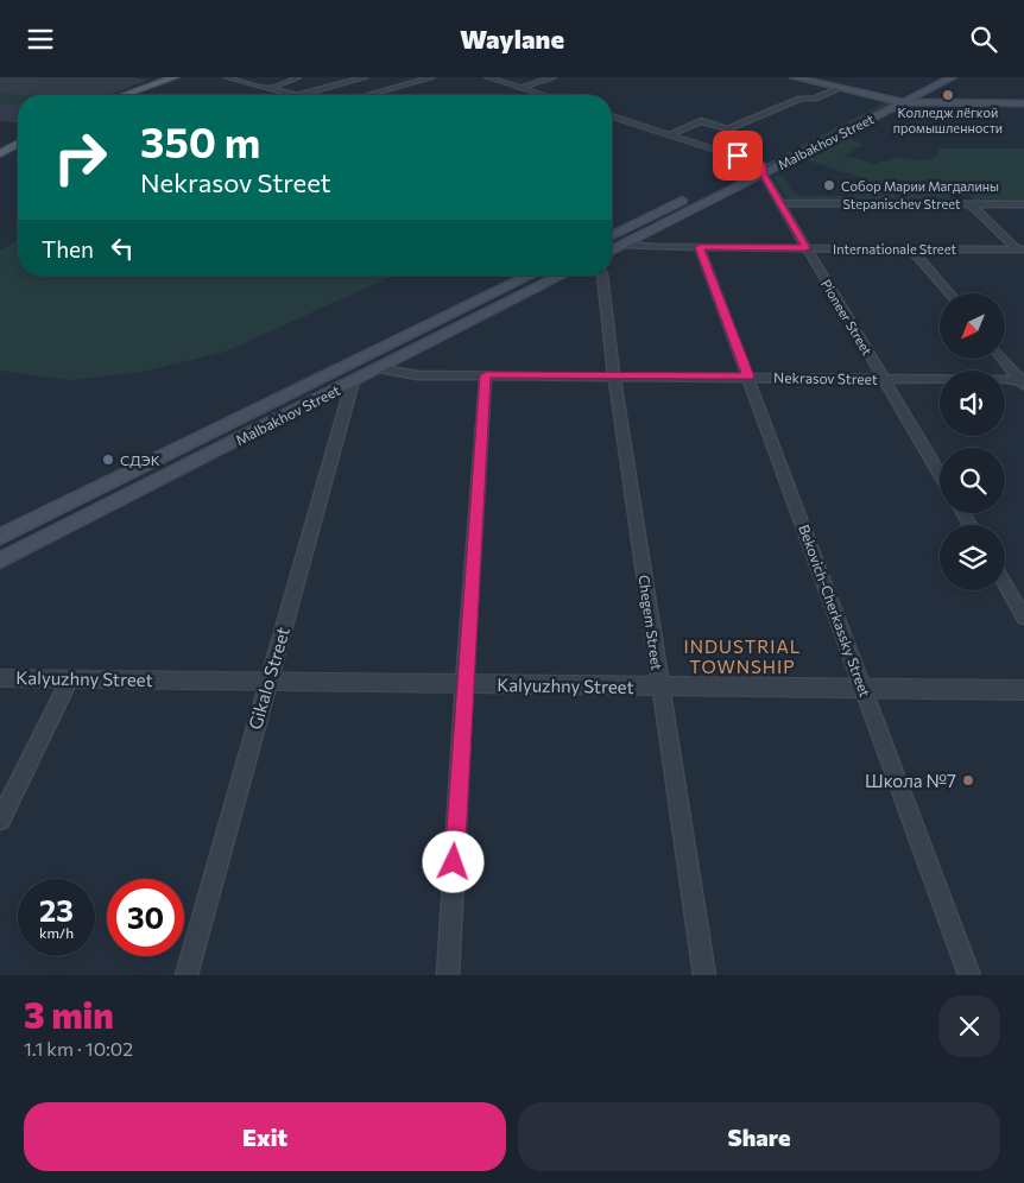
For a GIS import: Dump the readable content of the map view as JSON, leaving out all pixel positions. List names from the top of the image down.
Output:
{
  "streets": {
    "main road": ["Malbakhov Street"],
    "street": [
      "Stepanischev Street",
      "Internationale Street",
      "Pioneer Street",
      "Nekrasov Street",
      "Bekovich-Cherkassky Street",
      "Chegem Street",
      "Kalyuzhny Street",
      "Gikalo Street"
    ]
  },
  "crossings": [
    ["Malbakhov Street", "Internationale Street"],
    ["Malbakhov Street", "Pioneer Street"],
    ["Malbakhov Street", "Nekrasov Street"],
    ["Malbakhov Street", "Gikalo Street"],
    ["Stepanischev Street", "Pioneer Street"],
    ["Internationale Street", "Pioneer Street"],
    ["Internationale Street", "Bekovich-Cherkassky Street"],
    ["Pioneer Street", "Nekrasov Street"],
    ["Nekrasov Street", "Bekovich-Cherkassky Street"],
    ["Nekrasov Street", "Chegem Street"],
    ["Bekovich-Cherkassky Street", "Kalyuzhny Street"],
    ["Chegem Street", "Kalyuzhny Street"],
    ["Kalyuzhny Street", "Gikalo Street"]
  ],
  "districts": ["INDUSTRIAL TOWNSHIP"],
  "places": [
    "Колледж лёгкой промышленности",
    "Собор Марии Магдалины",
    "СДЭК",
    "Школа №7"
  ],
  "north": "bottom left",
  "page": {
    "header": "Waylane",
    "turn": ["350 m", "Nekrasov Street"],
    "then": "Then",
    "speed": "23 km/h",
    "limit": "30",
    "heading": ["3 min", "1.1 km · 10:02"],
    "buttons": ["Exit", "Share"]
  }
}
